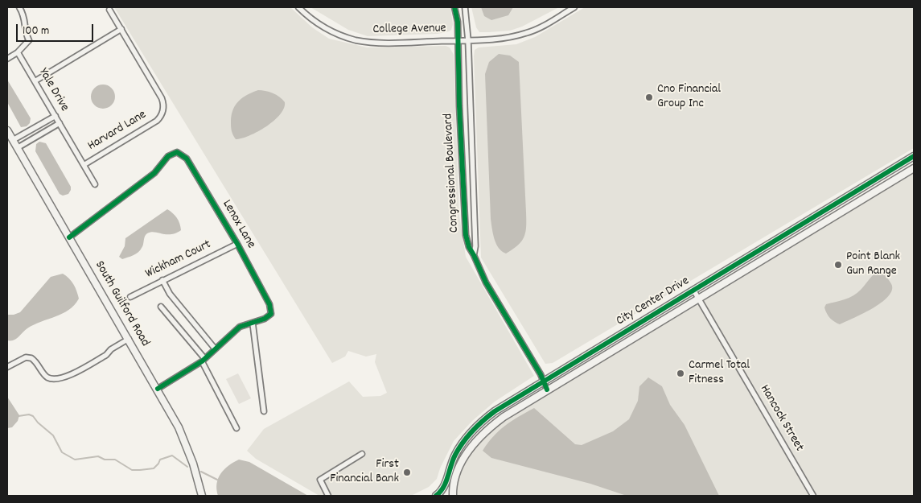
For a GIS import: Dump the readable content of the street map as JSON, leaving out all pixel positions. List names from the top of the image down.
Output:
{
  "streets": {
    "street": [
      "College Avenue",
      "Yale Drive",
      "Harvard Lane",
      "Congressional Boulevard",
      "Lenox Lane",
      "Wickham Court",
      "City Center Drive",
      "South Guilford Road",
      "Hancock Street"
    ]
  },
  "crossings": [
    ["College Avenue", "Congressional Boulevard"],
    ["Yale Drive", "Harvard Lane"],
    ["Congressional Boulevard", "City Center Drive"],
    ["Lenox Lane", "Wickham Court"],
    ["Lenox Lane", "South Guilford Road"],
    ["City Center Drive", "Hancock Street"]
  ],
  "places": [
    "Cno Financial Group Inc",
    "Point Blank Gun Range",
    "Carmel Total Fitness",
    "First Financial Bank"
  ],
  "scale_bar": "100 m"
}
